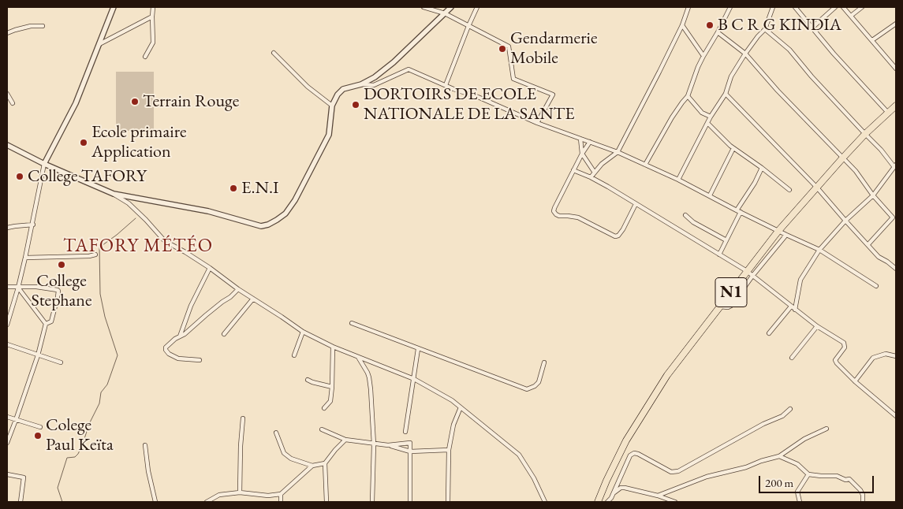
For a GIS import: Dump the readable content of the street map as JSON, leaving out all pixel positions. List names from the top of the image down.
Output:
{
  "streets": {
    "highway": ["N1"]
  },
  "districts": ["TAFORY MÉTÉO"],
  "places": [
    "B C R G KINDIA",
    "Gendarmerie Mobile",
    "Terrain Rouge",
    "DORTOIRS DE ECOLE NATIONALE DE LA SANTE",
    "Ecole primaire Application",
    "College TAFORY",
    "E.N.I",
    "College Stephane",
    "Colege Paul Keïta"
  ],
  "scale_bar": "200 m"
}
